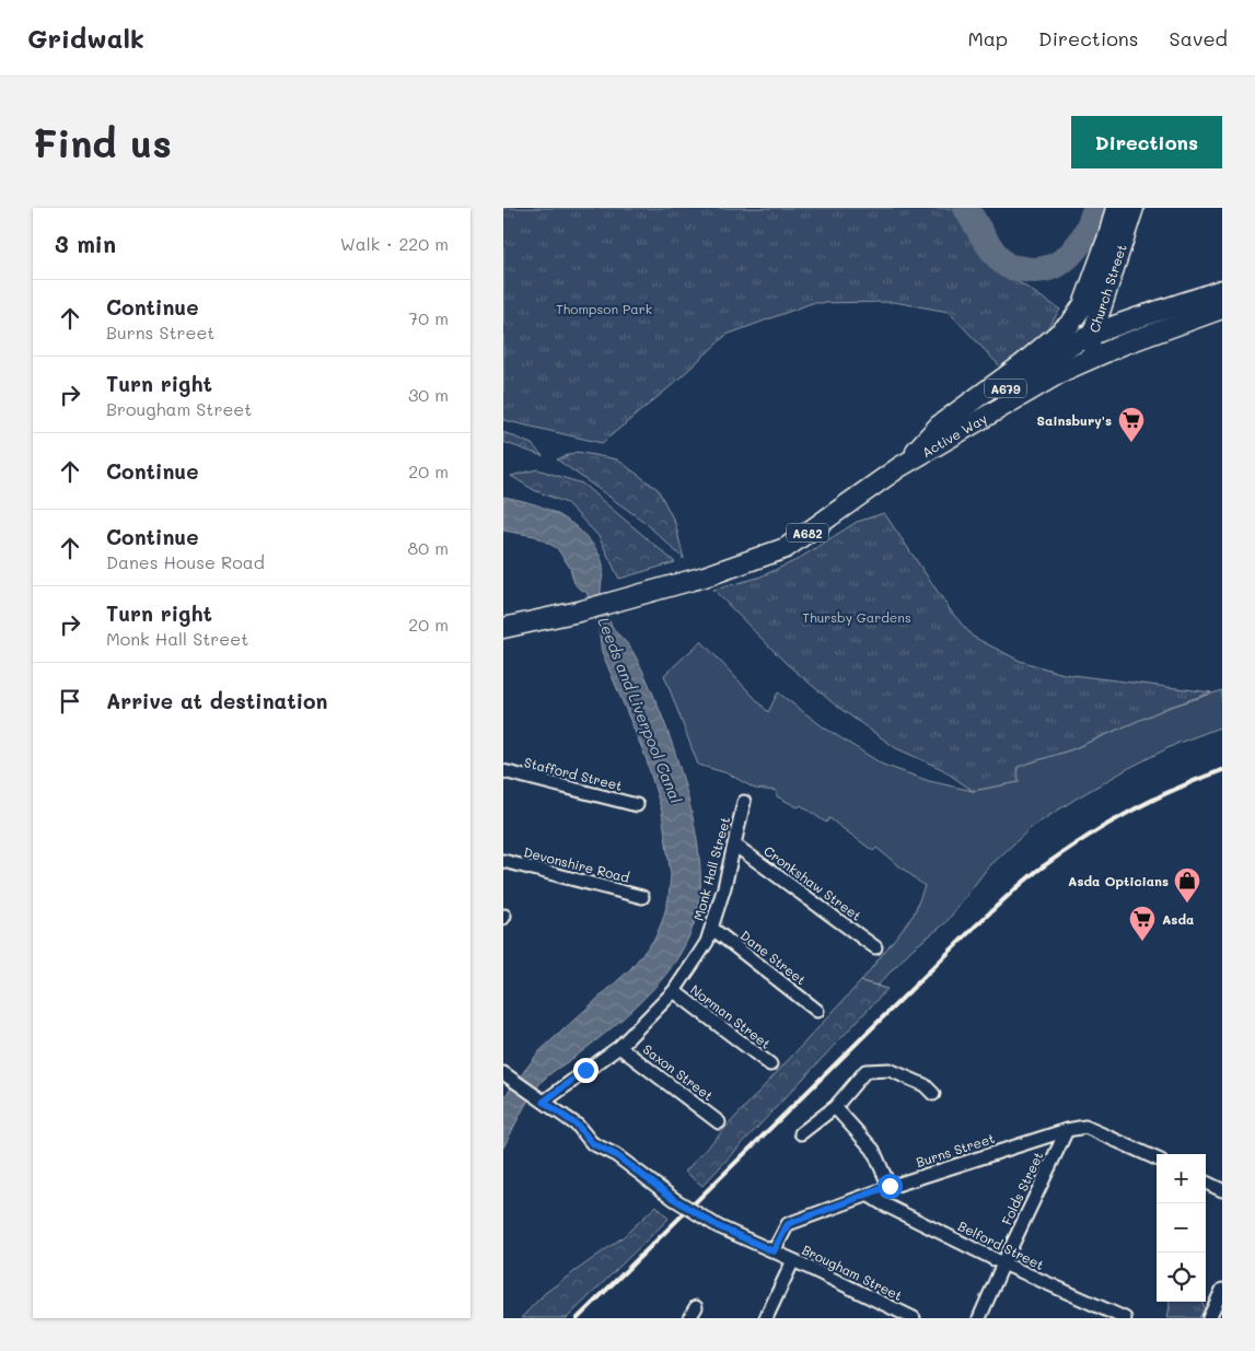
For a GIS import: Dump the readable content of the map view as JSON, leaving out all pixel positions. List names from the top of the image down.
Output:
{
  "streets": {
    "main road": [
      "Church Street",
      "A679",
      "Active Way",
      "A682"
    ],
    "street": [
      "Stafford Street",
      "Devonshire Road",
      "Monk Hall Street",
      "Cronkshaw Street",
      "Dane Street",
      "Norman Street",
      "Saxon Street",
      "Burns Street",
      "Folds Street",
      "Belford Street",
      "Brougham Street"
    ]
  },
  "crossings": [
    ["Church Street", "Active Way"],
    ["Active Way", "A682"],
    ["Monk Hall Street", "Cronkshaw Street"],
    ["Monk Hall Street", "Dane Street"],
    ["Monk Hall Street", "Norman Street"],
    ["Monk Hall Street", "Saxon Street"],
    ["Monk Hall Street", "Brougham Street"],
    ["Burns Street", "Folds Street"],
    ["Burns Street", "Belford Street"],
    ["Burns Street", "Brougham Street"],
    ["Folds Street", "Belford Street"]
  ],
  "water": ["Leeds and Liverpool Canal"],
  "parks": ["Thompson Park", "Thursby Gardens"],
  "places": {
    "supermarket": ["Sainsbury's", "Asda"],
    "shop": ["Asda Opticians"]
  },
  "page": {
    "header": "Gridwalk",
    "nav": ["Map", "Directions", "Saved"],
    "buttons": "Directions",
    "title": "Find us",
    "heading": ["3 min", "Walk · 220 m"],
    "list": [
      ["Continue", "Burns Street", "70 m"],
      ["Turn right", "Brougham Street", "30 m"],
      ["Continue", "20 m"],
      ["Continue", "Danes House Road", "80 m"],
      ["Turn right", "Monk Hall Street", "20 m"],
      "Arrive at destination"
    ],
    "map_buttons": ["+", "−"]
  }
}
